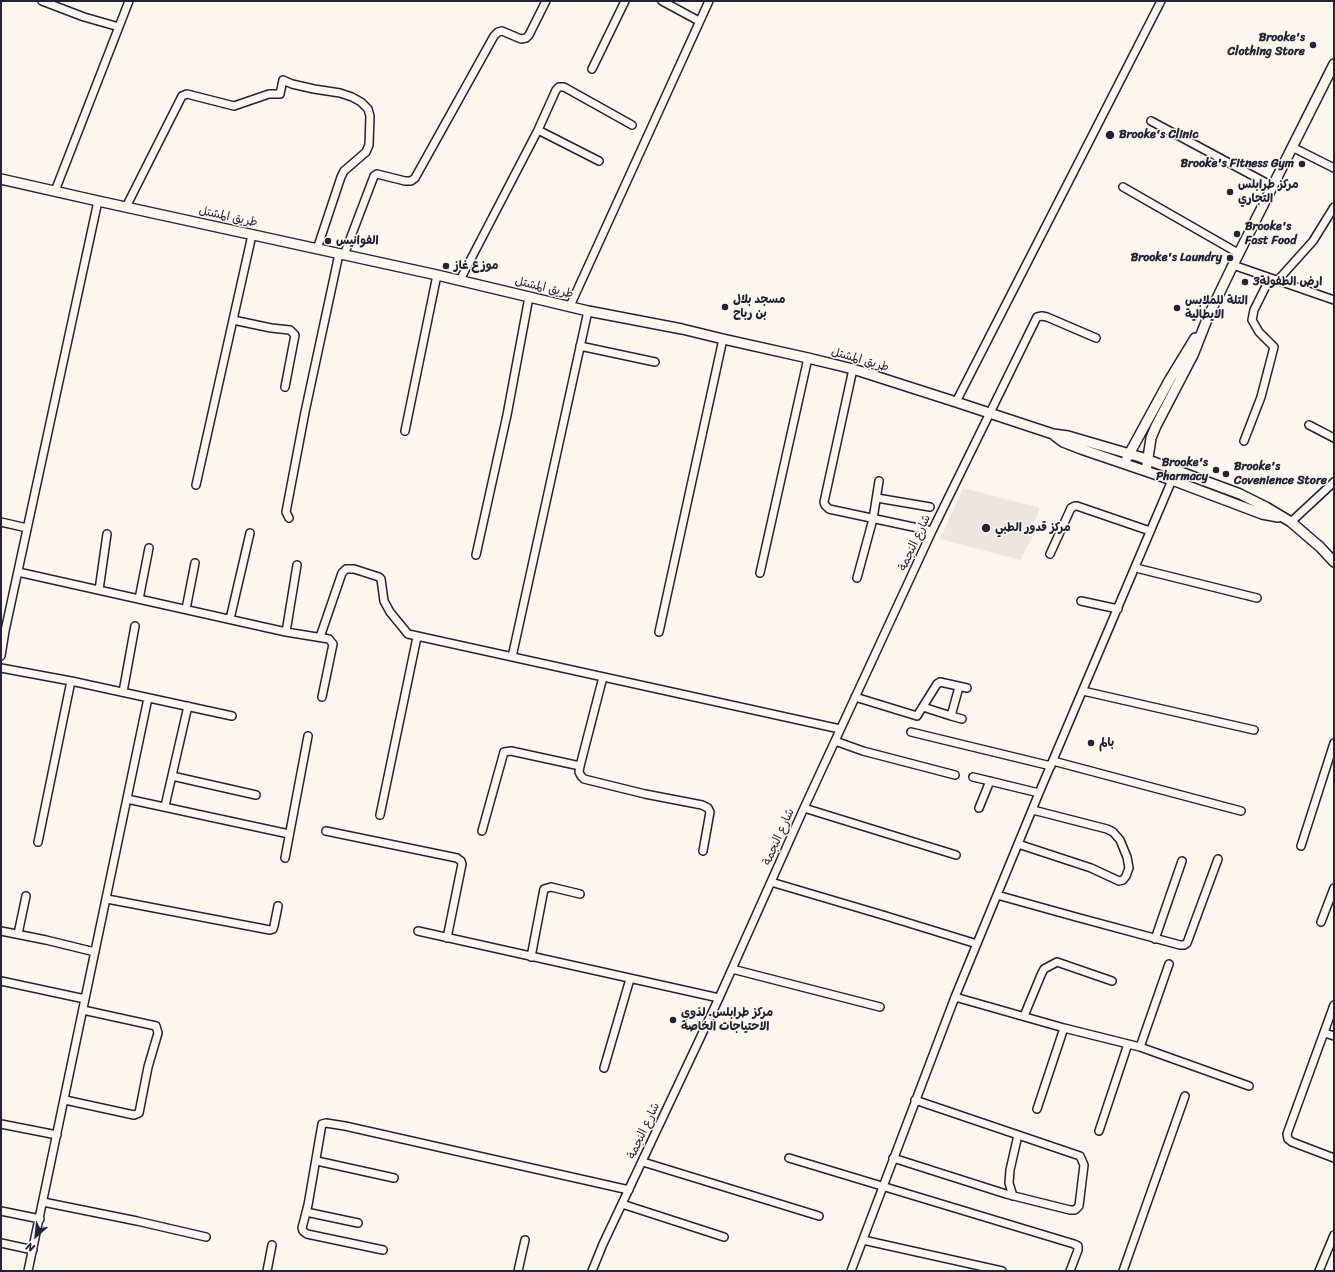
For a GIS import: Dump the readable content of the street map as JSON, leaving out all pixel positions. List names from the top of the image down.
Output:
{
  "streets": {
    "main road": ["طريق المشتل"],
    "street": ["شارع النجمة"]
  },
  "crossings": [
    ["طريق المشتل", "شارع النجمة"]
  ],
  "places": [
    "Brooke's Clothing Store",
    "Brooke's Clinic",
    "Brooke's Fitness Gym",
    "مركز طرابلس التجاري",
    "Brooke's Fast Food",
    "الفوانيس",
    "Brooke's Laundry",
    "موزع غاز",
    "ارض الطفولة3",
    "مسجد بلال بن رباح",
    "التلة للملابس الايطالية",
    "Brooke's Pharmacy",
    "Brooke's Covenience Store",
    "مركز قدور الطبي",
    "بالم",
    "مركز طرابلس. لذوي الاحتياجات الخاصة"
  ],
  "north": "bottom left"
}
